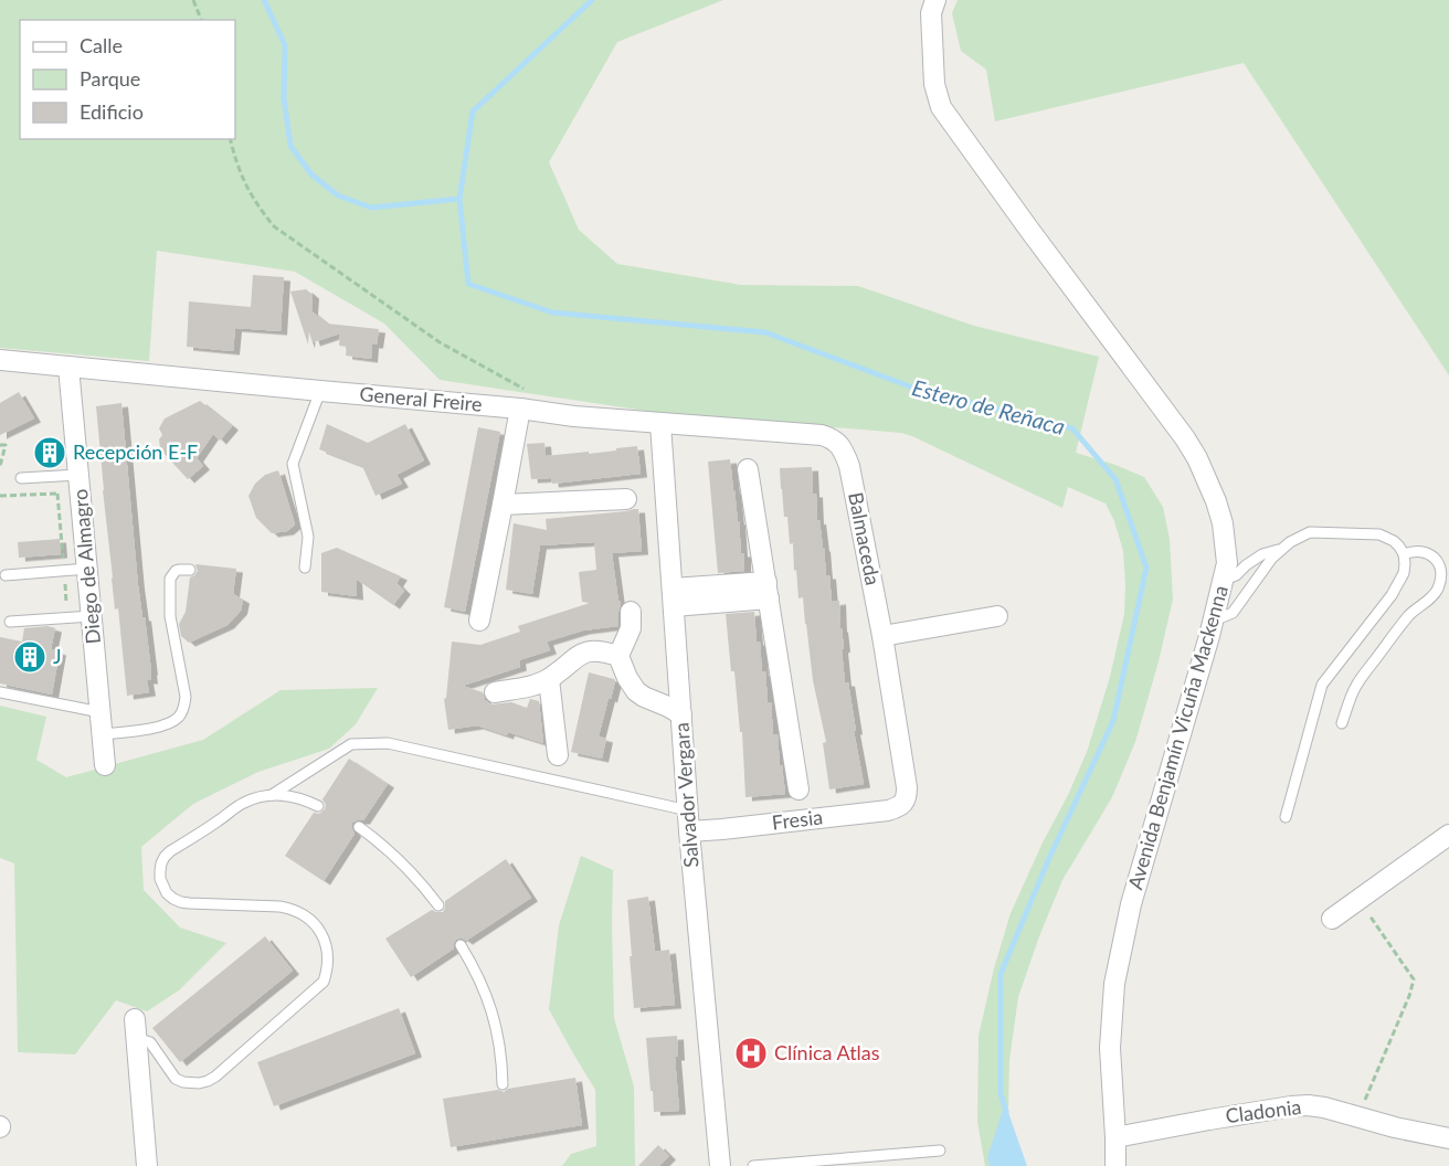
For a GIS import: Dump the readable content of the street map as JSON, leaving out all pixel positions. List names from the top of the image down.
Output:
{
  "streets": {
    "street": [
      "General Freire",
      "Balmaceda",
      "Diego de Almagro",
      "Avenida Benjamín Vicuña Mackenna",
      "Salvador Vergara",
      "Fresia",
      "Cladonia"
    ]
  },
  "crossings": [
    ["General Freire", "Balmaceda"],
    ["General Freire", "Diego de Almagro"],
    ["General Freire", "Salvador Vergara"],
    ["Balmaceda", "Fresia"],
    ["Avenida Benjamín Vicuña Mackenna", "Cladonia"],
    ["Salvador Vergara", "Fresia"]
  ],
  "water": ["Estero de Reñaca"],
  "places": {
    "building": ["Recepción E-F", "J"],
    "hospital": ["Clínica Atlas"]
  },
  "legend": ["Calle", "Parque", "Edificio"]
}
